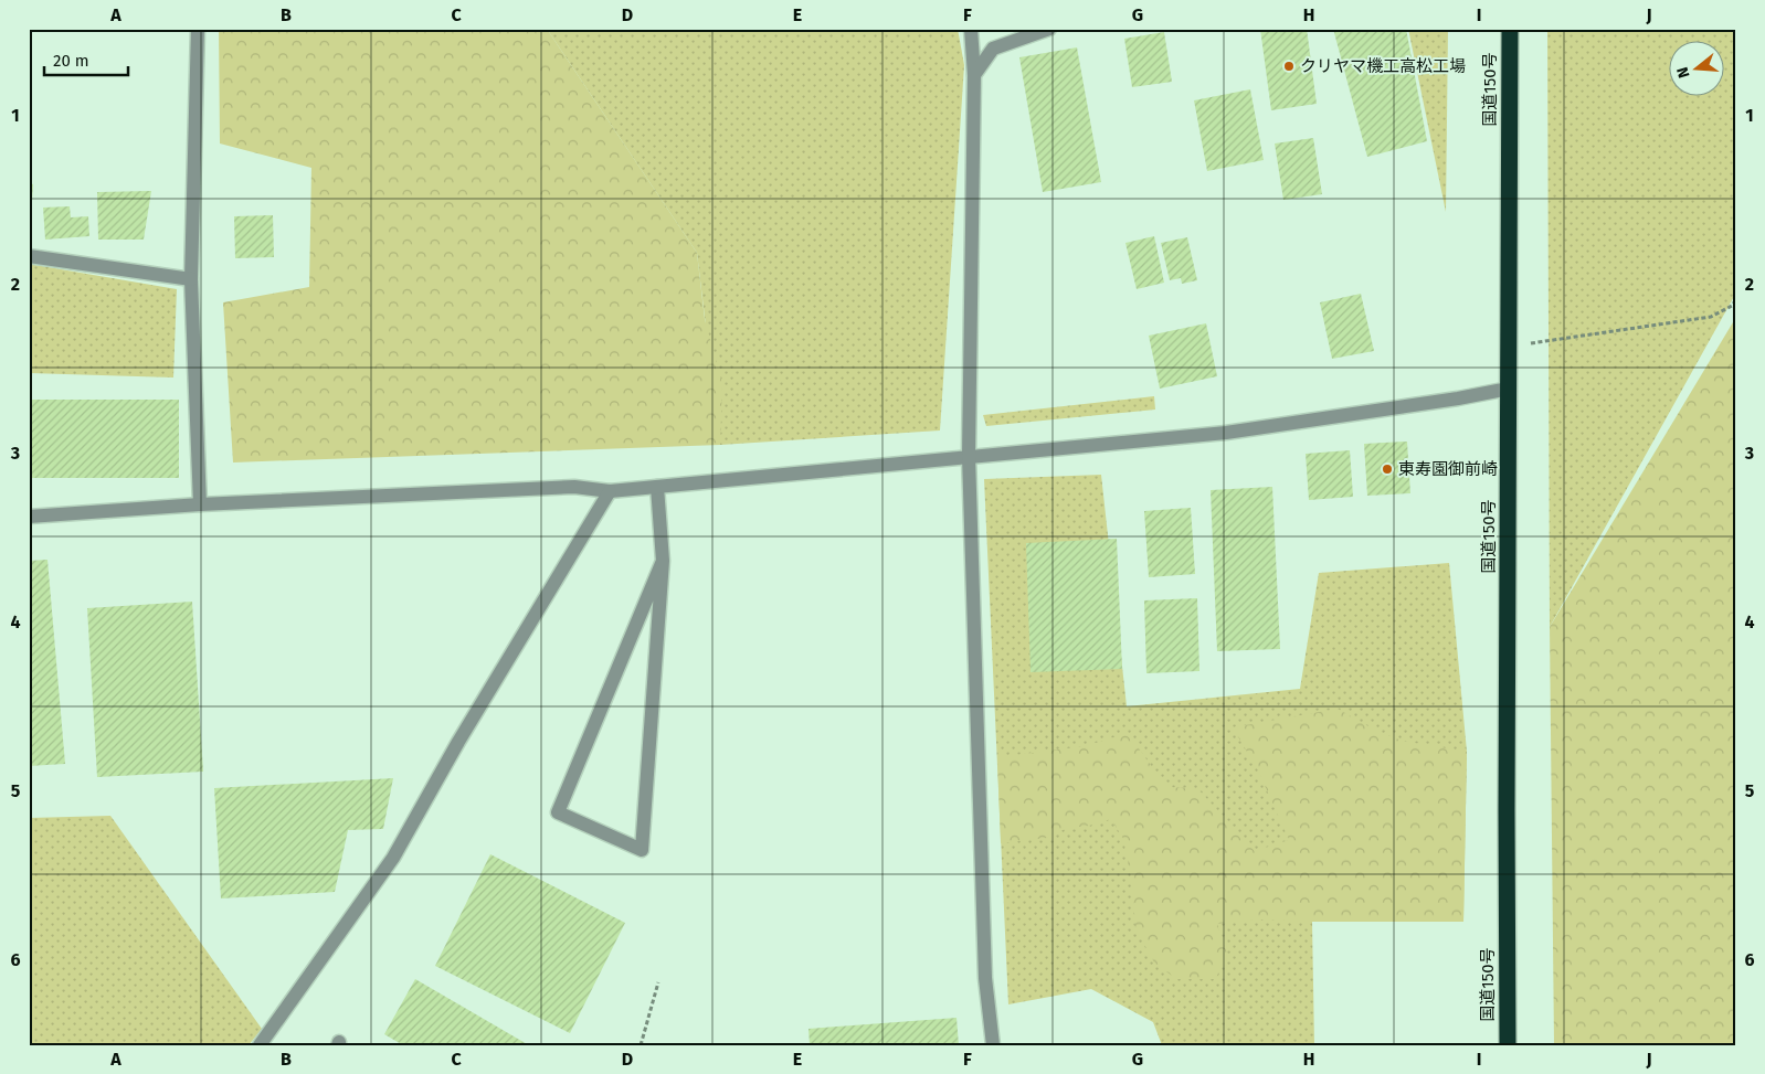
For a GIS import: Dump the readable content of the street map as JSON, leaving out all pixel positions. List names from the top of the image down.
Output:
{
  "streets": {
    "highway": ["国道150号"]
  },
  "places": ["クリヤマ機工高松工場", "東寿園御前崎"],
  "scale_bar": "20 m",
  "north": "left",
  "grid": {
    "columns": [
      "A",
      "B",
      "C",
      "D",
      "E",
      "F",
      "G",
      "H",
      "I",
      "J"
    ],
    "rows": [
      "1",
      "2",
      "3",
      "4",
      "5",
      "6"
    ]
  }
}
